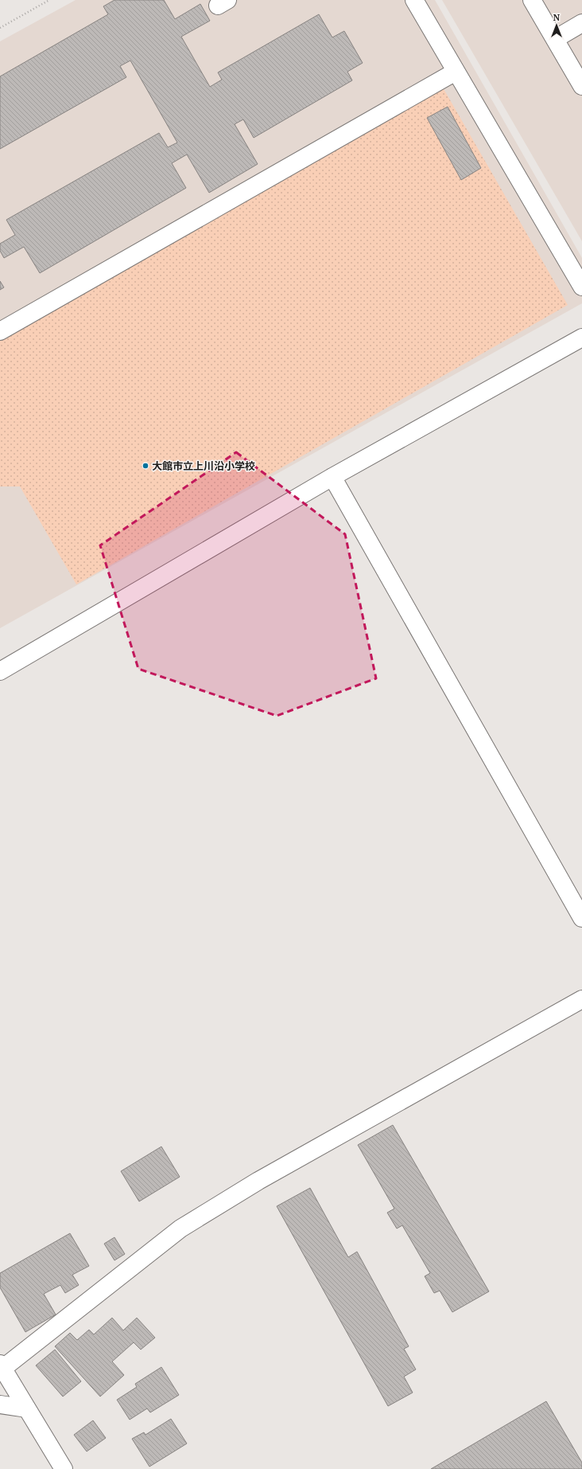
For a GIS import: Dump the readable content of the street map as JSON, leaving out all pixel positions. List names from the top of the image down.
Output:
{
  "places": ["大館市立上川沿小学校"],
  "north": "top"
}
